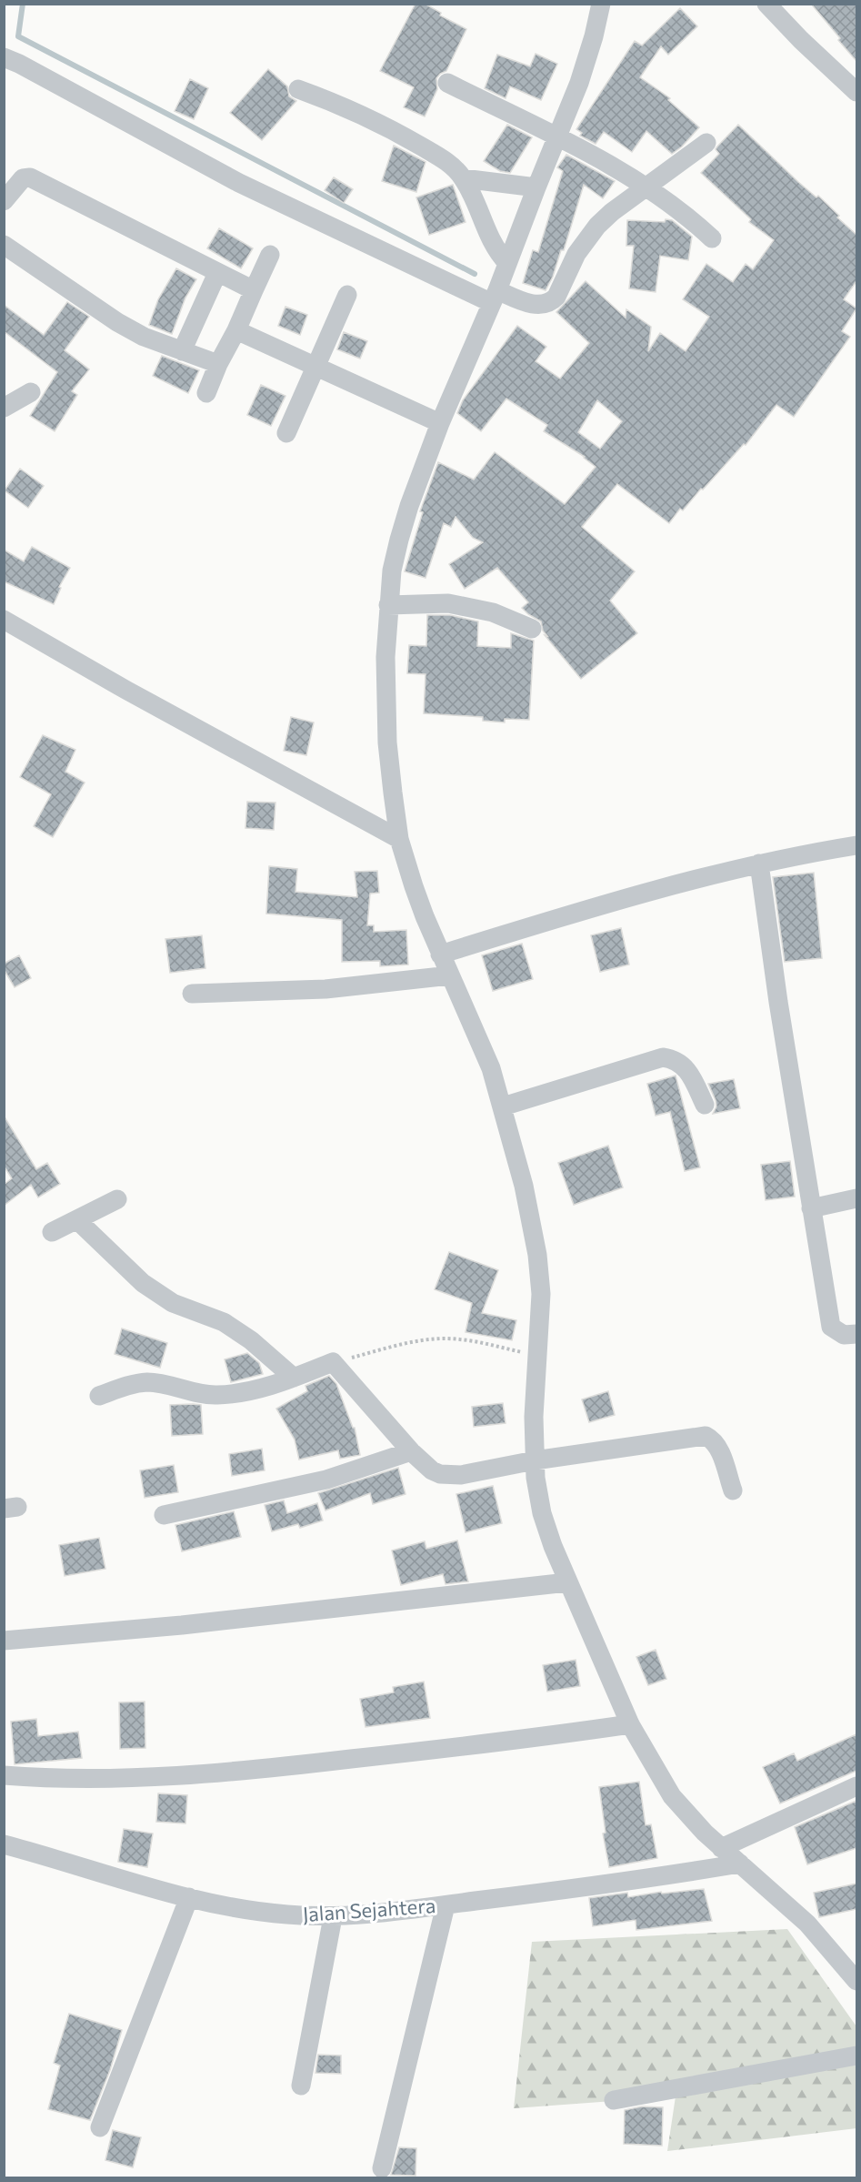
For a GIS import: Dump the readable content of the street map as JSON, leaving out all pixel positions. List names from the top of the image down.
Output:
{
  "streets": {
    "street": ["Jalan Sejahtera"]
  }
}
